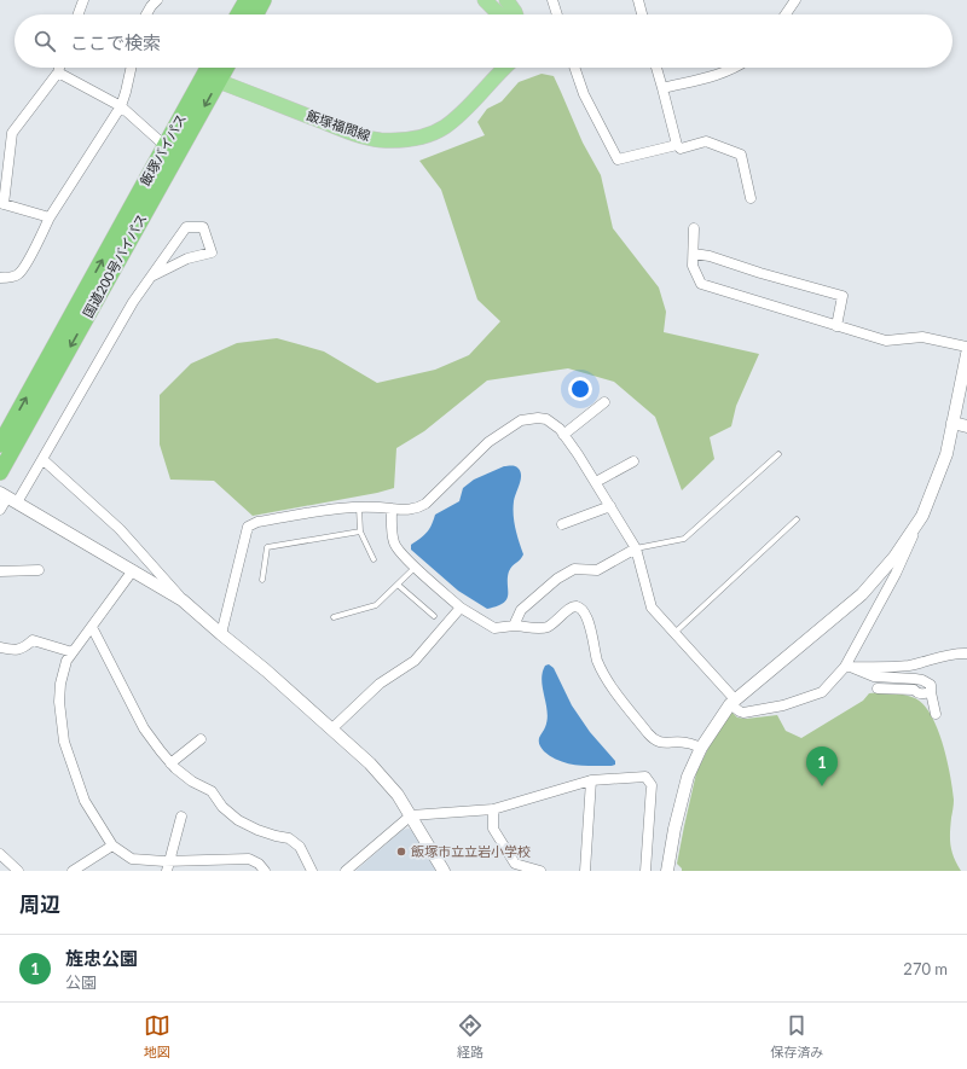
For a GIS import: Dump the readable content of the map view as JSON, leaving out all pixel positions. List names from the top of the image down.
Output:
{
  "streets": {
    "highway": ["飯塚バイパス", "国道200号バイパス"],
    "main road": ["飯塚福間線"]
  },
  "crossings": [
    ["飯塚福間線", "国道200号バイパス"],
    ["飯塚バイパス", "国道200号バイパス"]
  ],
  "places": ["飯塚市立立岩小学校"],
  "page": {
    "search": "ここで検索",
    "pins": "1",
    "heading": "周辺",
    "list": [
      {
        "mark": "1",
        "name": "旌忠公園",
        "note": "公園",
        "value": "270 m"
      }
    ],
    "nav": ["地図", "経路", "保存済み"]
  }
}
